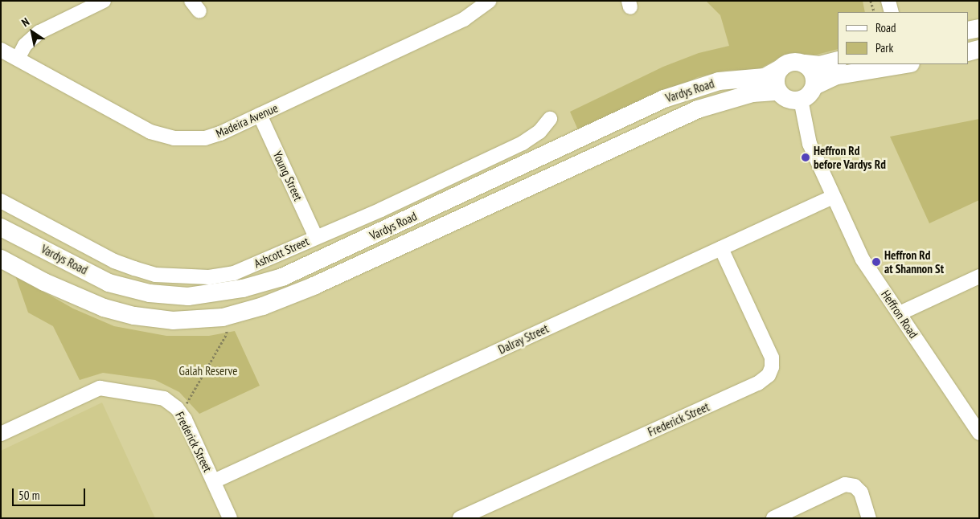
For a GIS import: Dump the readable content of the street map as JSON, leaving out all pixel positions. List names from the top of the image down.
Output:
{
  "streets": {
    "main road": ["Vardys Road"],
    "street": [
      "Madeira Avenue",
      "Young Street",
      "Ashcott Street",
      "Heffron Road",
      "Dalray Street",
      "Frederick Street"
    ]
  },
  "crossings": [
    ["Vardys Road", "Heffron Road"],
    ["Madeira Avenue", "Young Street"],
    ["Young Street", "Ashcott Street"],
    ["Heffron Road", "Dalray Street"],
    ["Dalray Street", "Frederick Street"]
  ],
  "parks": ["Galah Reserve"],
  "places": ["Heffron Rd before Vardys Rd", "Heffron Rd at Shannon St"],
  "legend": ["Road", "Park"],
  "scale_bar": "50 m",
  "north": "top left"
}
